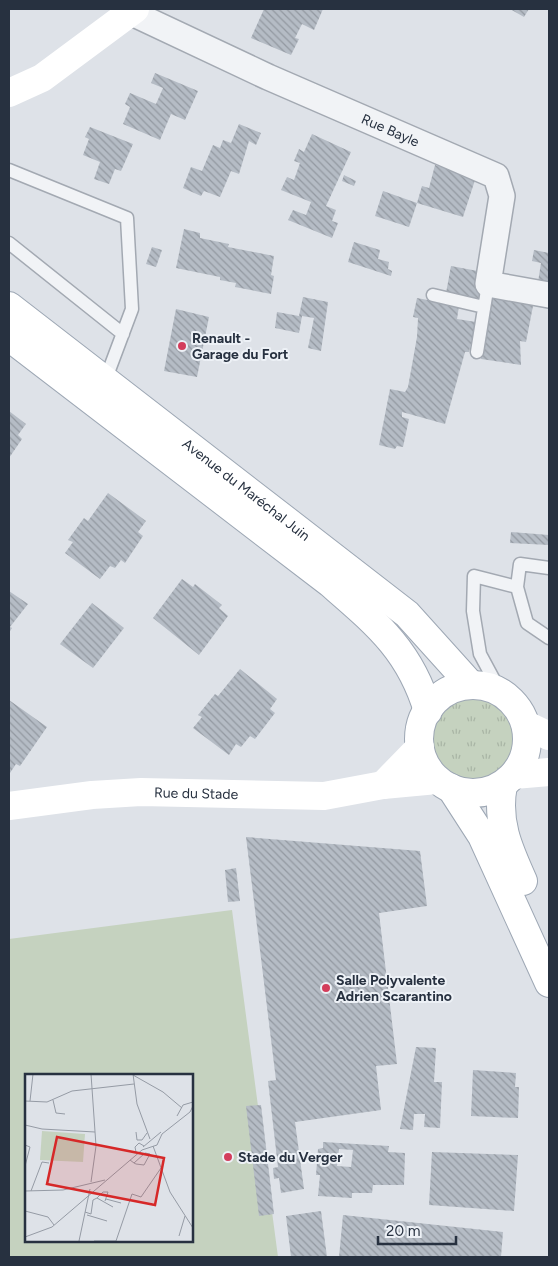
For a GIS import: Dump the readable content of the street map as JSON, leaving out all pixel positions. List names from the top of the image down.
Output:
{
  "streets": {
    "main road": ["Avenue du Maréchal Juin", "Rue du Stade"],
    "street": ["Rue Bayle"]
  },
  "crossings": [
    ["Avenue du Maréchal Juin", "Rue du Stade"]
  ],
  "places": ["Renault - Garage du Fort", "Salle Polyvalente Adrien Scarantino", "Stade du Verger"],
  "scale_bar": "20 m"
}
